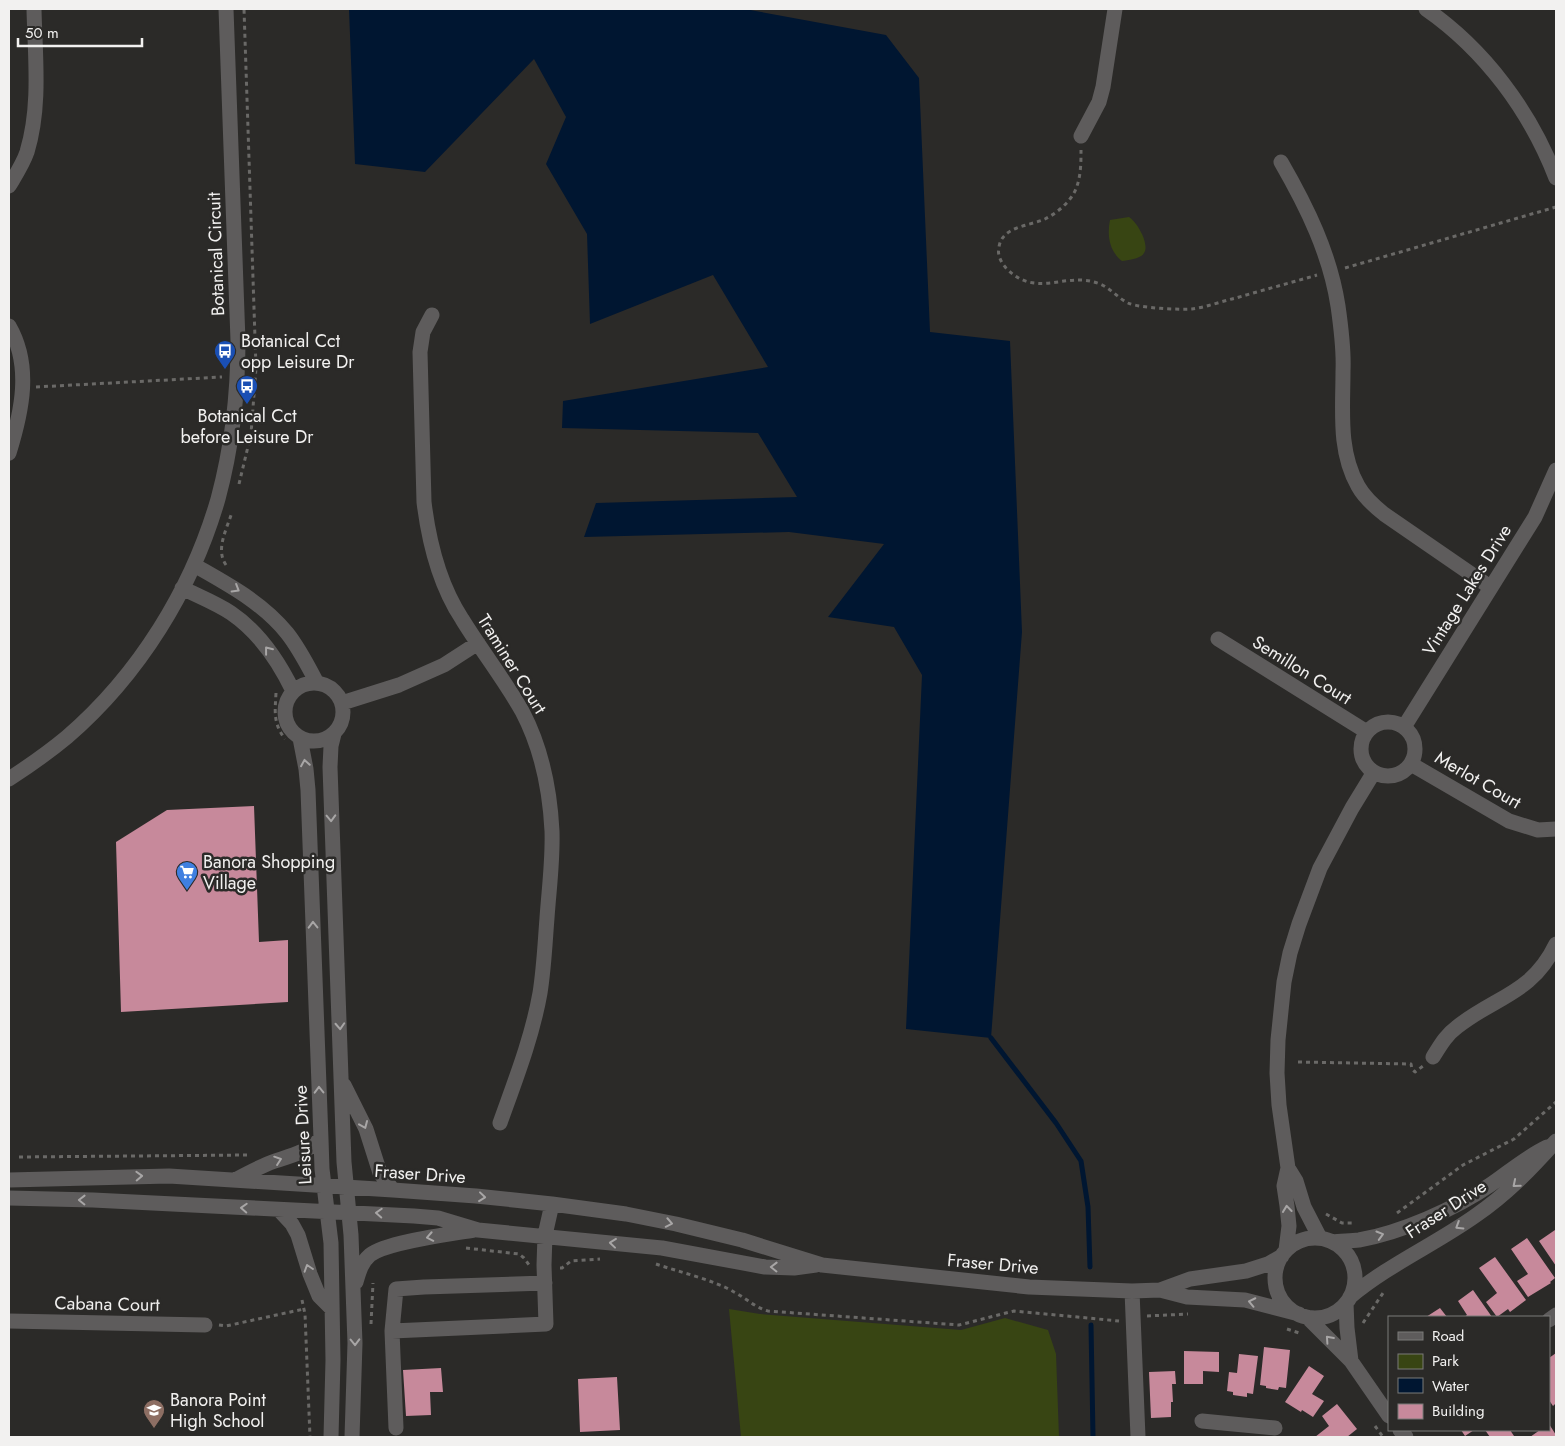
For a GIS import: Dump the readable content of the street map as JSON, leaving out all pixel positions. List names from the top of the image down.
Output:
{
  "streets": {
    "street": [
      "Botanical Circuit",
      "Vintage Lakes Drive",
      "Traminer Court",
      "Semillon Court",
      "Merlot Court",
      "Leisure Drive",
      "Fraser Drive",
      "Cabana Court"
    ]
  },
  "crossings": [
    ["Vintage Lakes Drive", "Semillon Court"],
    ["Vintage Lakes Drive", "Merlot Court"],
    ["Semillon Court", "Merlot Court"],
    ["Leisure Drive", "Fraser Drive"]
  ],
  "places": {
    "bus stop": ["Botanical Cct opp Leisure Dr", "Botanical Cct before Leisure Dr"],
    "supermarket": ["Banora Shopping Village"],
    "school or university": ["Banora Point High School"]
  },
  "legend": [
    "Road",
    "Park",
    "Water",
    "Building"
  ],
  "scale_bar": "50 m"
}
